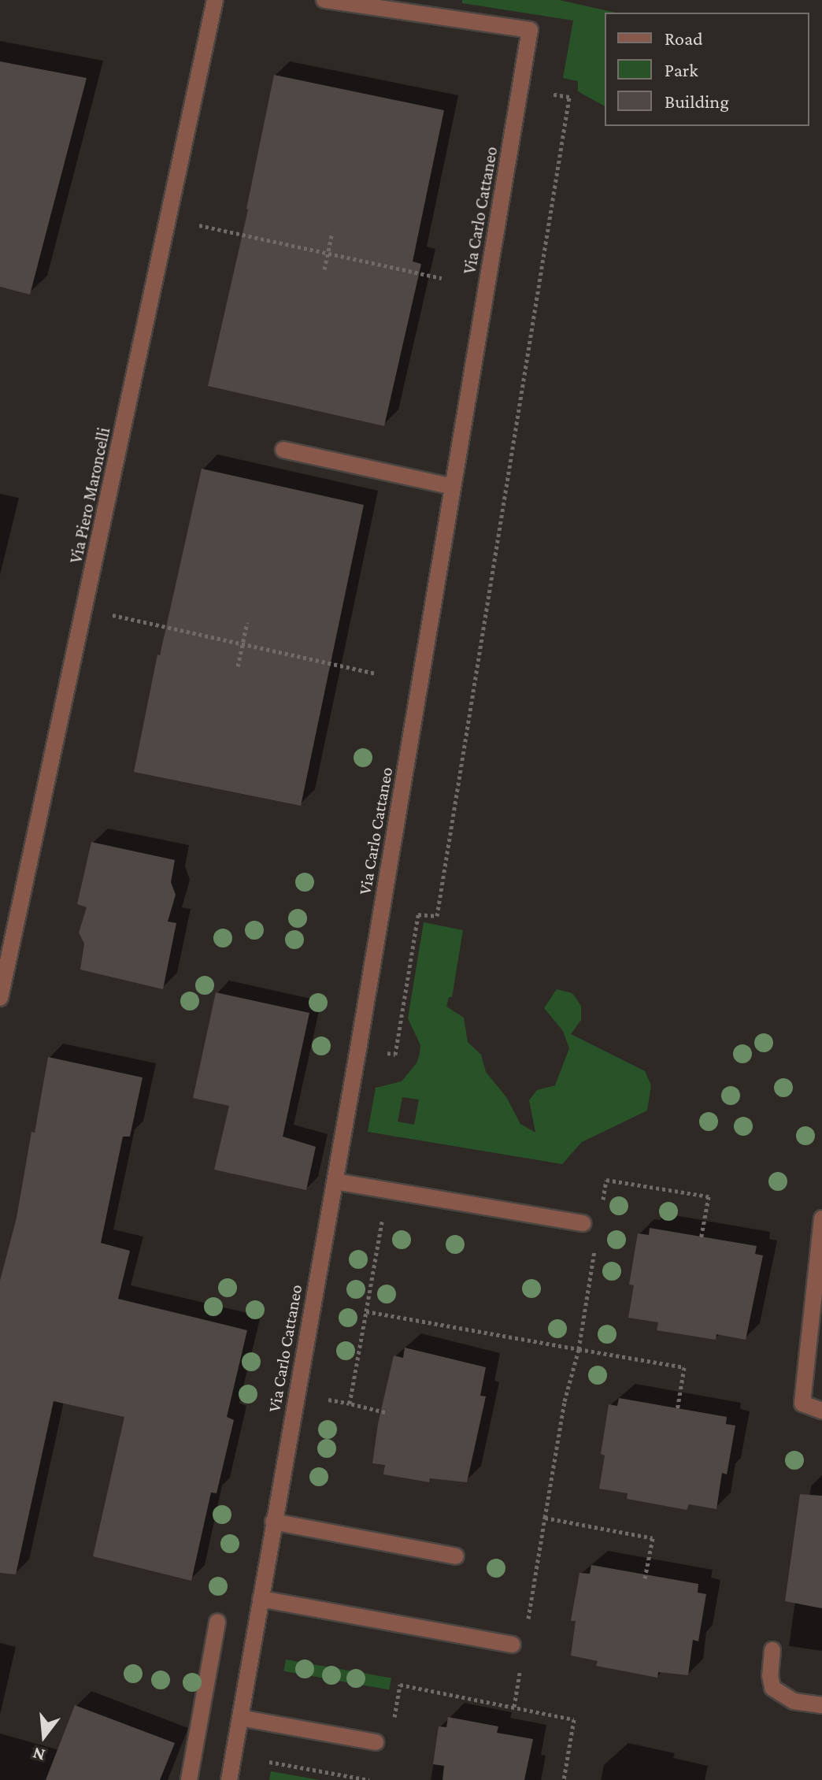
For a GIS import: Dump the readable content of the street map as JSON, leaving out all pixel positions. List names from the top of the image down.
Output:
{
  "streets": {
    "street": ["Via Carlo Cattaneo", "Via Piero Maroncelli"]
  },
  "crossings": [
    ["Via Carlo Cattaneo", "Via Piero Maroncelli"]
  ],
  "legend": ["Road", "Park", "Building"],
  "north": "bottom"
}
